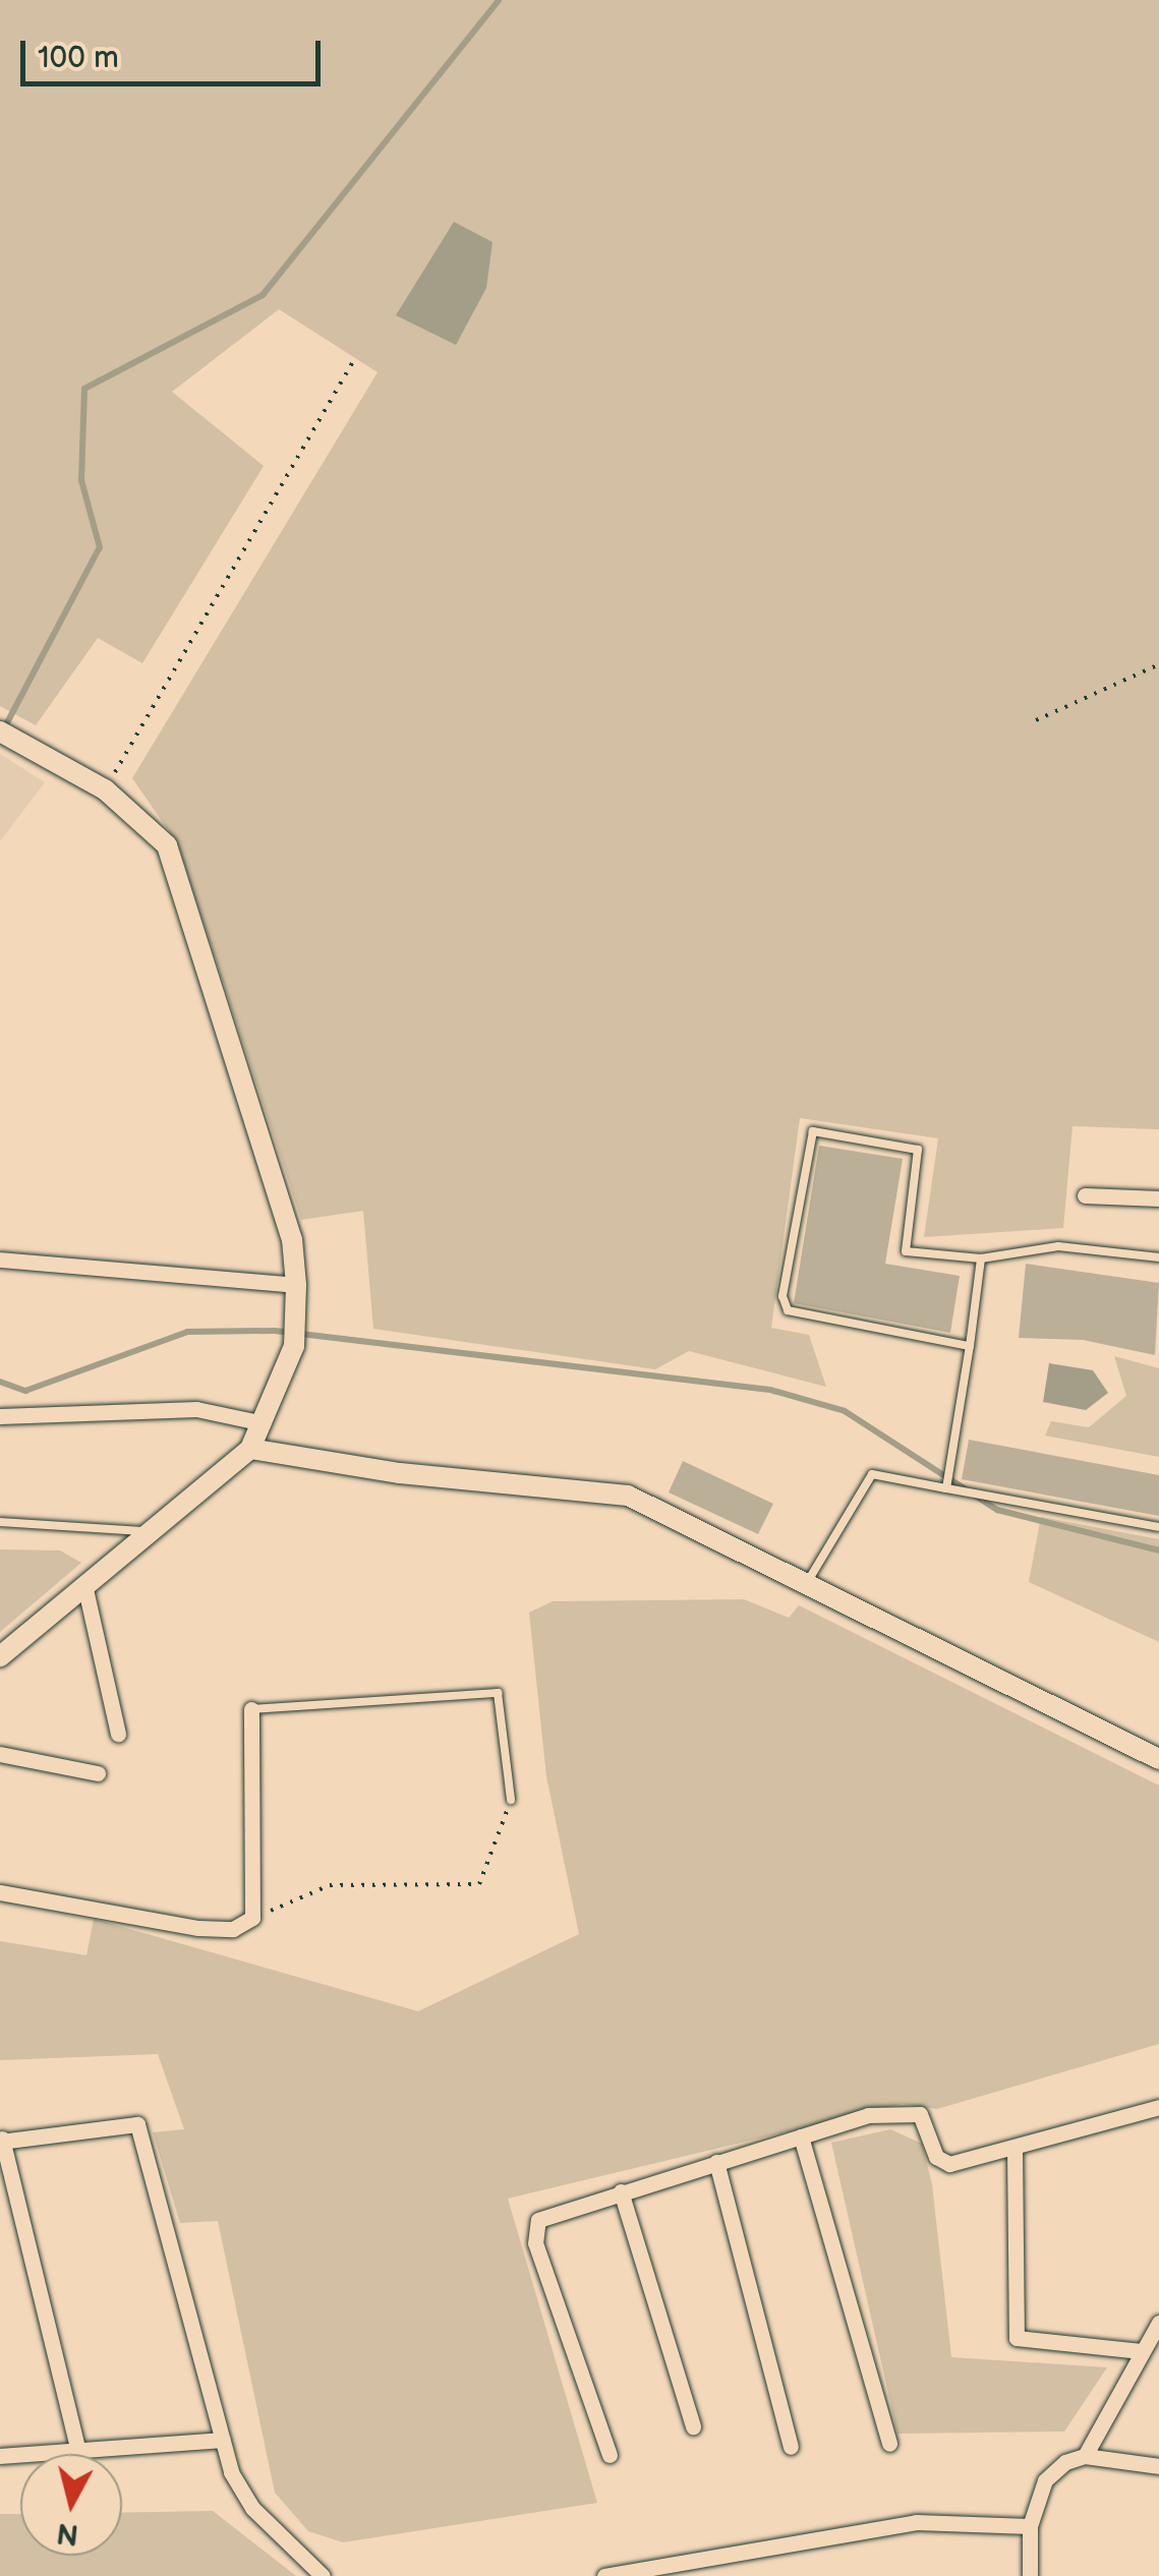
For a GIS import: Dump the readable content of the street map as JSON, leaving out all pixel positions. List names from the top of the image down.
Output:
{
  "scale_bar": "100 m",
  "north": "bottom"
}
